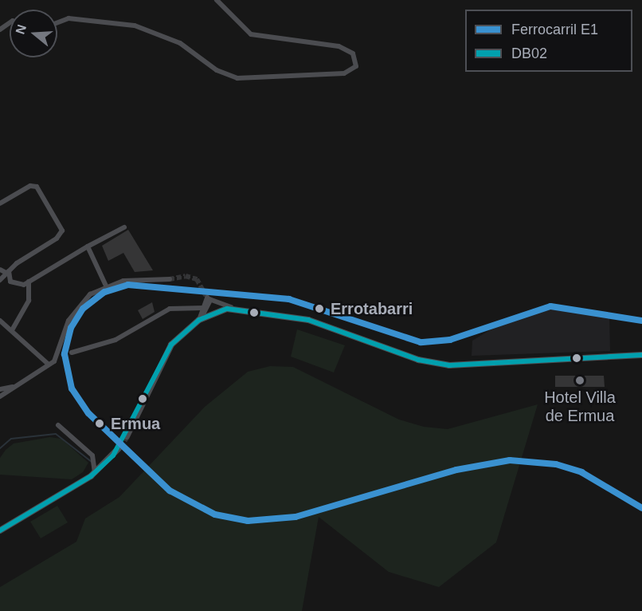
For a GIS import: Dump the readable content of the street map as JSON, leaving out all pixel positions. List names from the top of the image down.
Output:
{
  "places": ["Errotabarri", "Hotel Villa de Ermua", "Ermua"],
  "lines": ["rail line E1", "transit line DB02"],
  "legend": ["Ferrocarril E1", "DB02"],
  "north": "left"
}
